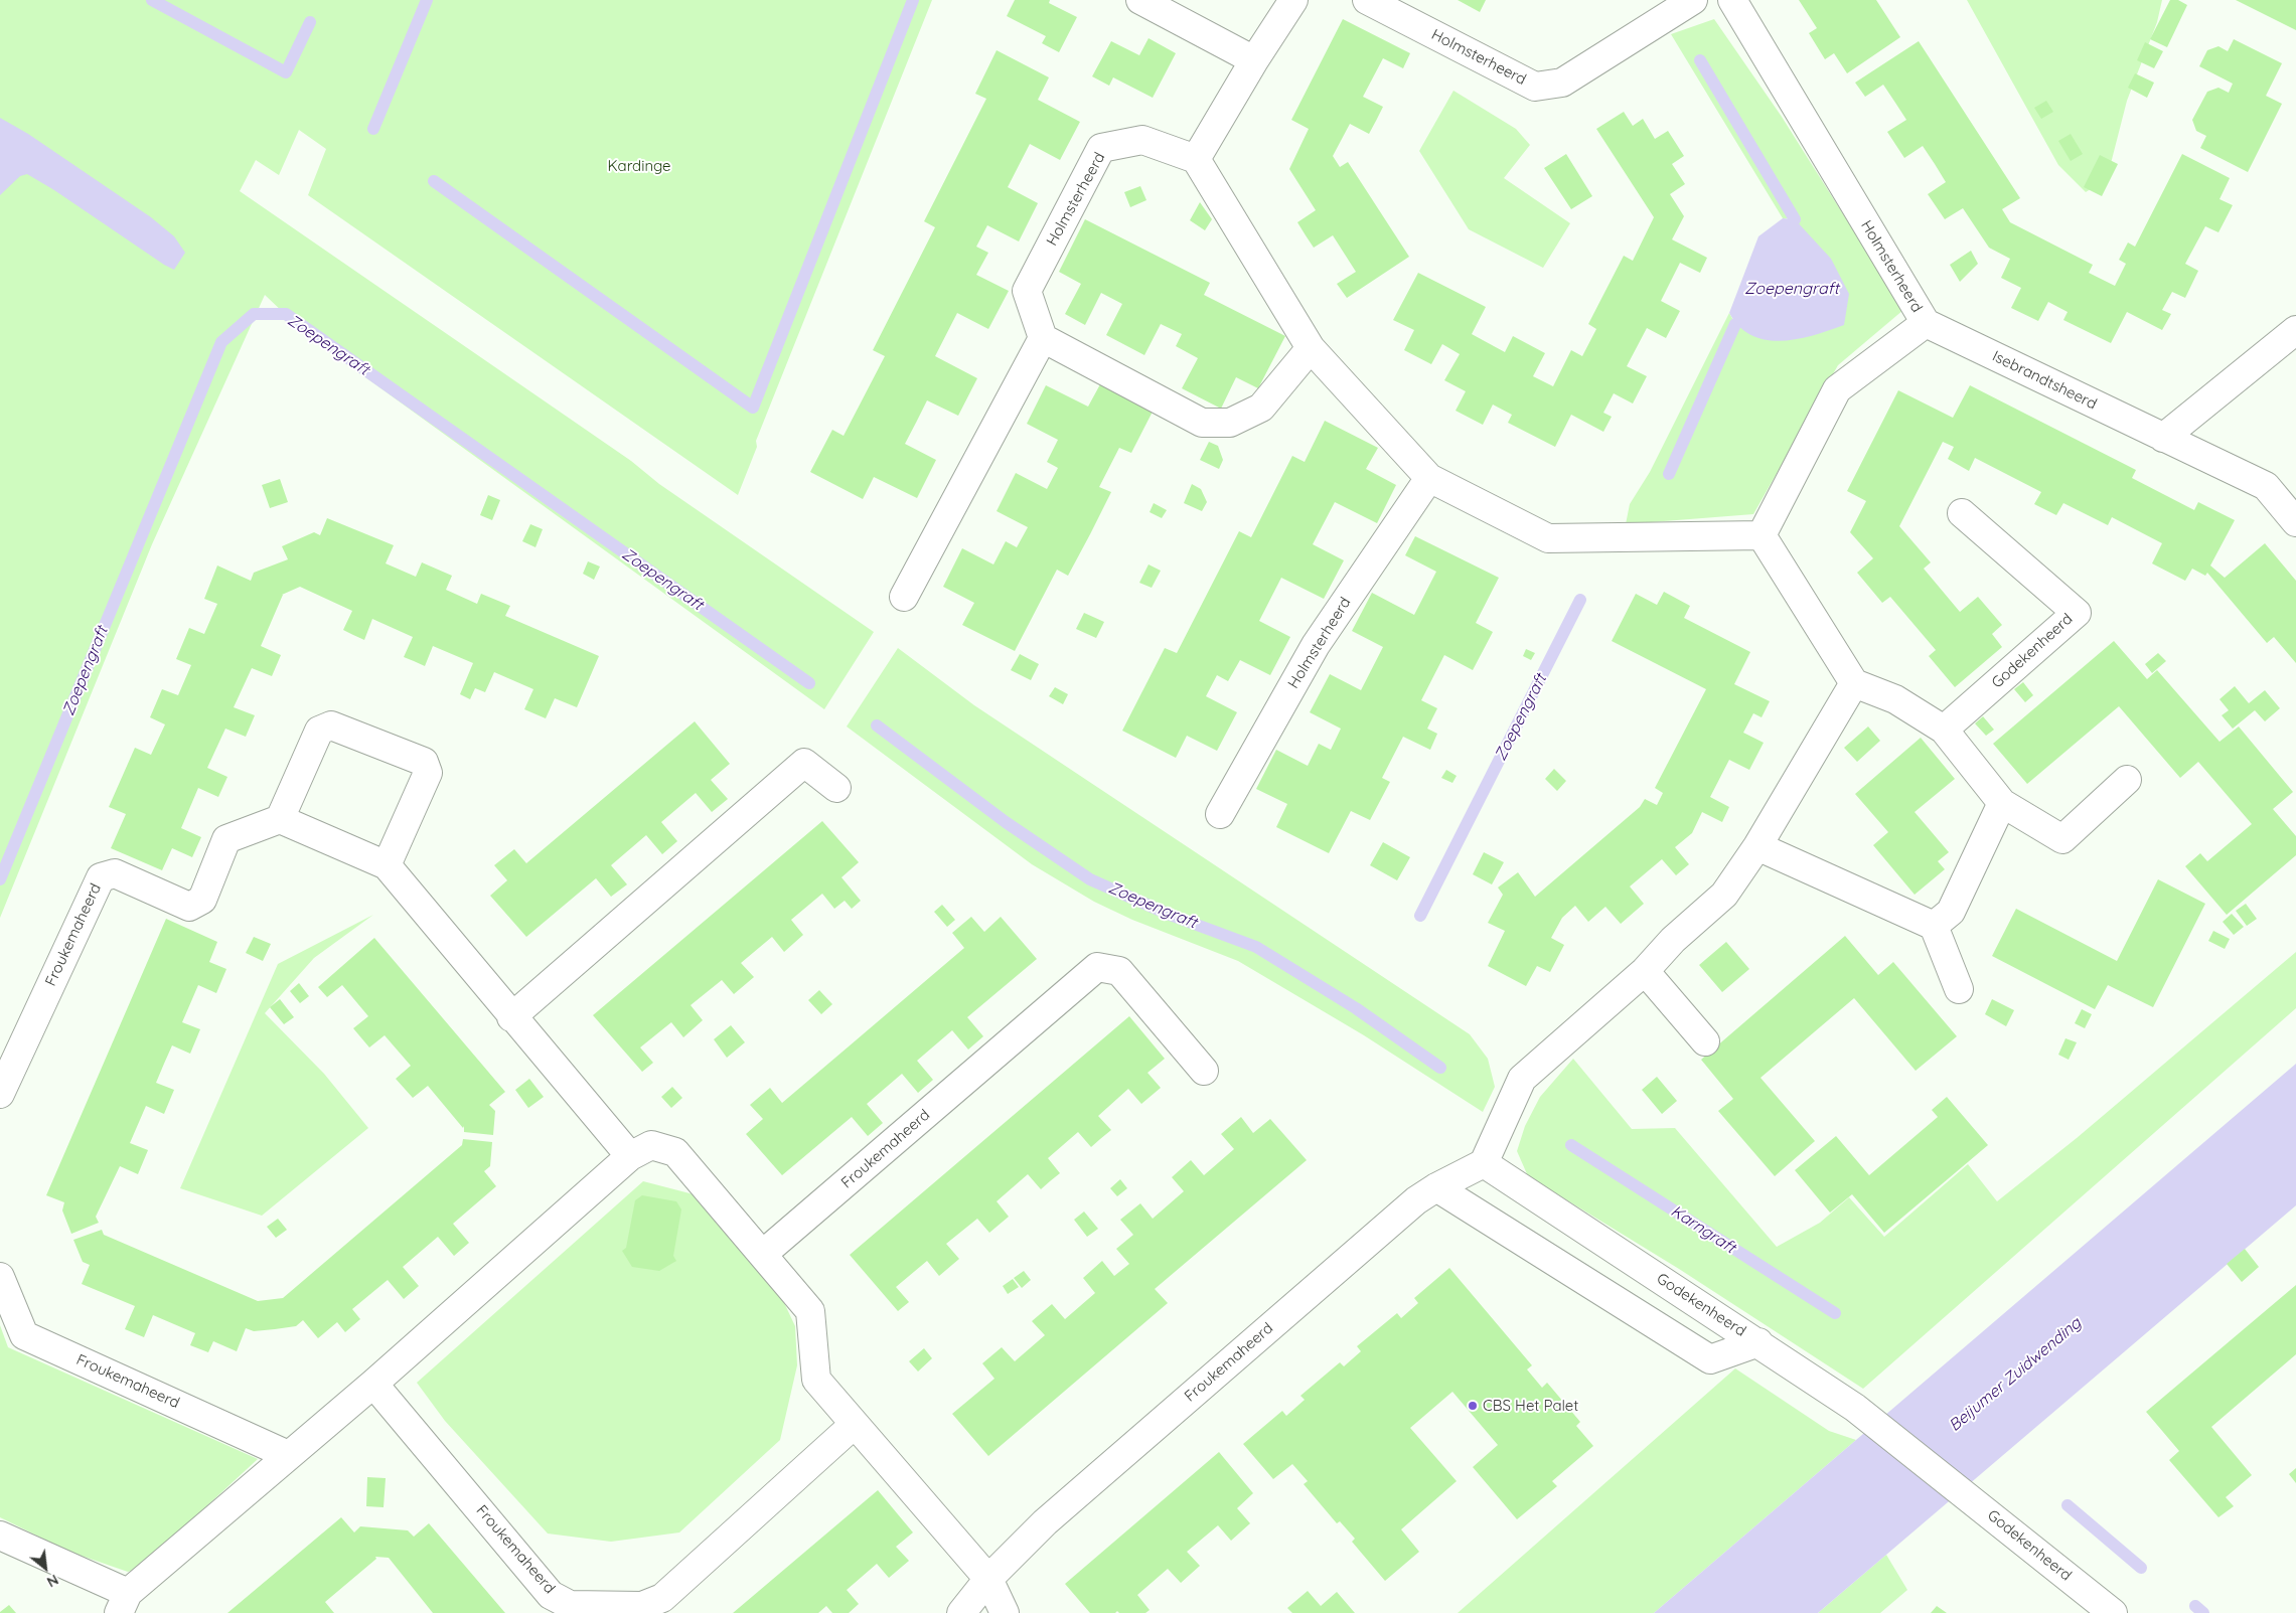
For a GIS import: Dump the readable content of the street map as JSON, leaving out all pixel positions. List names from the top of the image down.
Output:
{
  "streets": {
    "street": [
      "Holmsterheerd",
      "Isebrandtsheerd",
      "Godekenheerd",
      "Froukemaheerd"
    ]
  },
  "crossings": [
    ["Holmsterheerd", "Isebrandtsheerd"],
    ["Godekenheerd", "Froukemaheerd"]
  ],
  "water": ["Zoepengraft", "Karngraft", "Beijumer Zuidwending"],
  "parks": ["Kardinge"],
  "places": ["CBS Het Palet"],
  "north": "bottom right"
}
